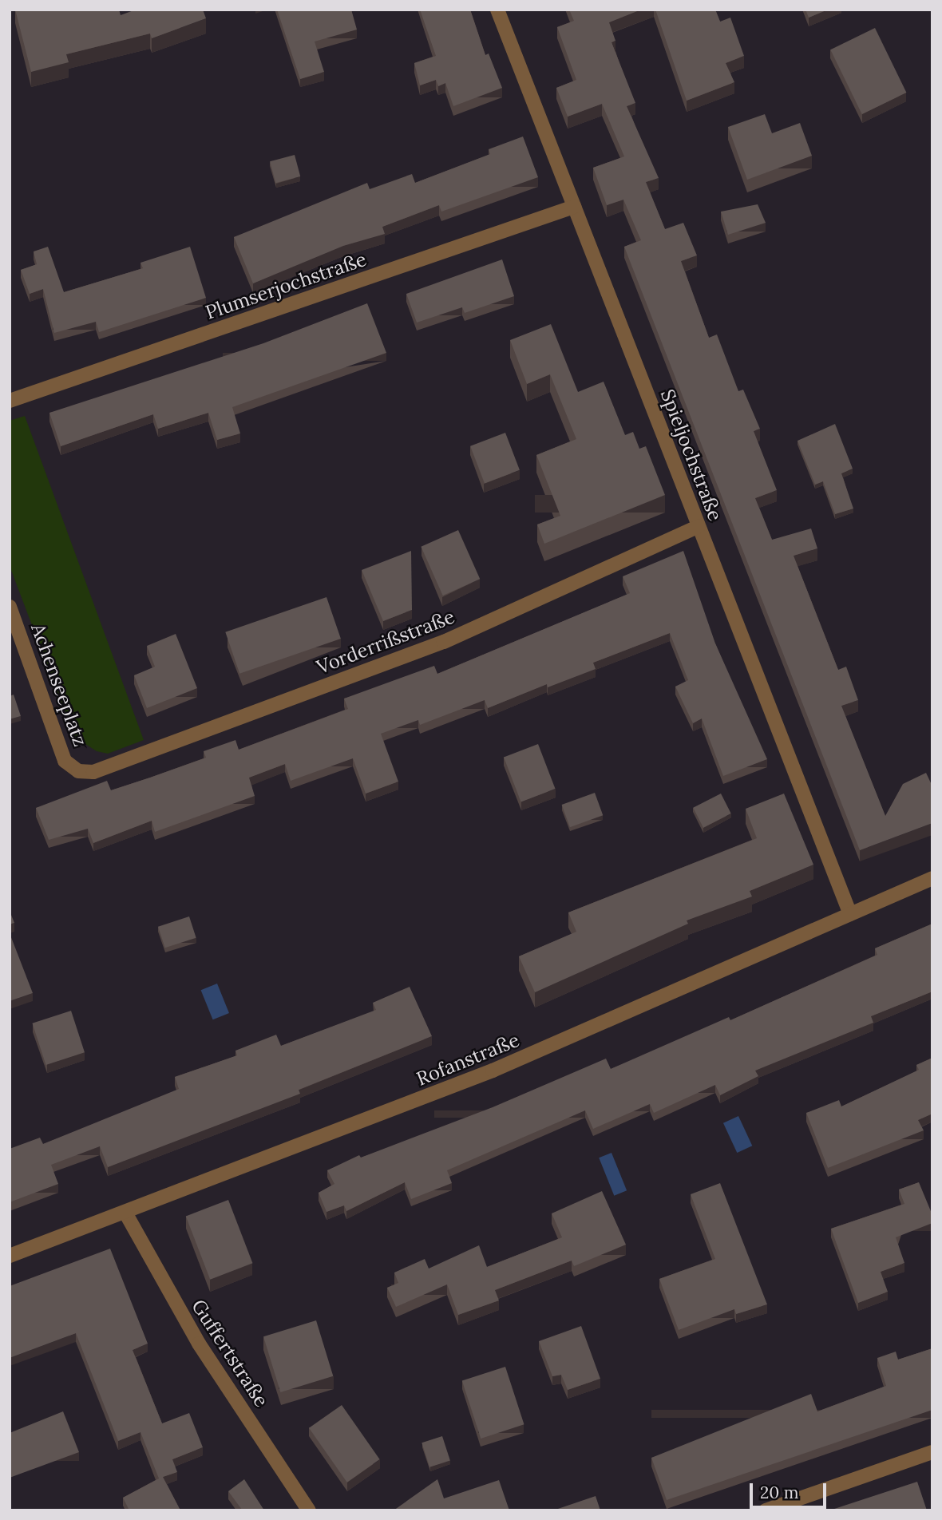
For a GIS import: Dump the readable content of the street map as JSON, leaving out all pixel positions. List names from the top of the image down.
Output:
{
  "streets": {
    "street": [
      "Plumserjochstraße",
      "Spieljochstraße",
      "Vorderrißstraße",
      "Achenseeplatz",
      "Rofanstraße",
      "Guffertstraße"
    ]
  },
  "crossings": [
    ["Plumserjochstraße", "Spieljochstraße"],
    ["Spieljochstraße", "Vorderrißstraße"],
    ["Spieljochstraße", "Rofanstraße"],
    ["Vorderrißstraße", "Achenseeplatz"],
    ["Rofanstraße", "Guffertstraße"]
  ],
  "scale_bar": "20 m"
}
